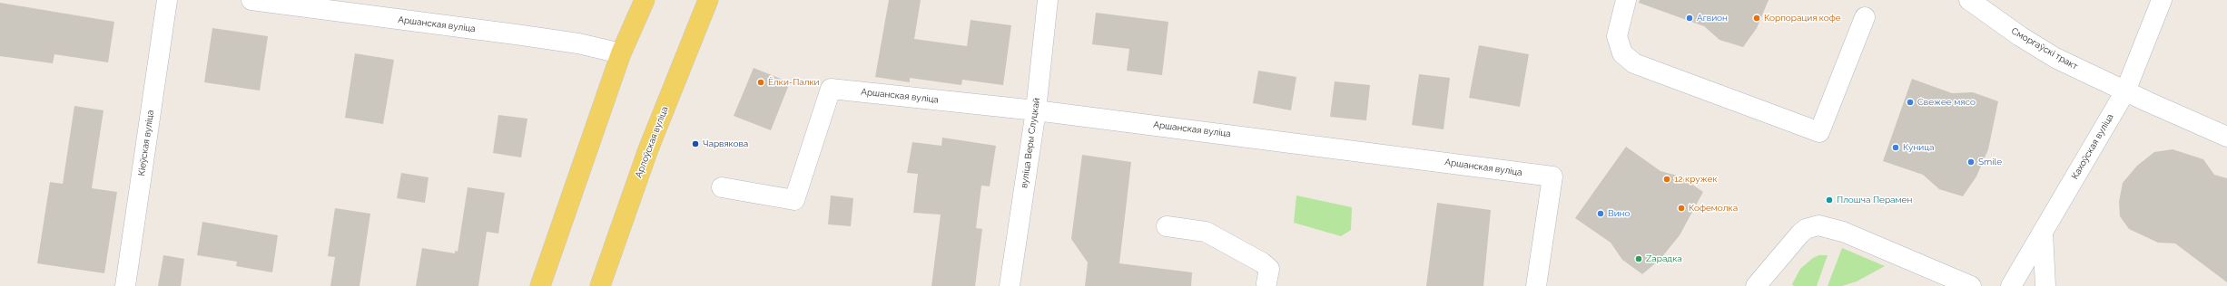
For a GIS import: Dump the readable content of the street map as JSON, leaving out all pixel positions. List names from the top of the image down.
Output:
{
  "streets": {
    "main road": ["Арлоўская вуліца"],
    "street": [
      "Аршанская вуліца",
      "Сморгаўскі тракт",
      "Кіеўская вуліца",
      "вуліца Веры Слуцкай",
      "Кахоўская вуліца"
    ]
  },
  "crossings": [
    ["Аршанская вуліца", "вуліца Веры Слуцкай"],
    ["Сморгаўскі тракт", "Кахоўская вуліца"]
  ],
  "places": [
    "Агвион",
    "Корпорация кофе",
    "Ёлки-Палки",
    "Свежее мясо",
    "Чарвякова",
    "Куница",
    "Smile",
    "12 кружек",
    "Плошча Перамен",
    "Кофемолка",
    "Вино",
    "Zарадка"
  ]
}
